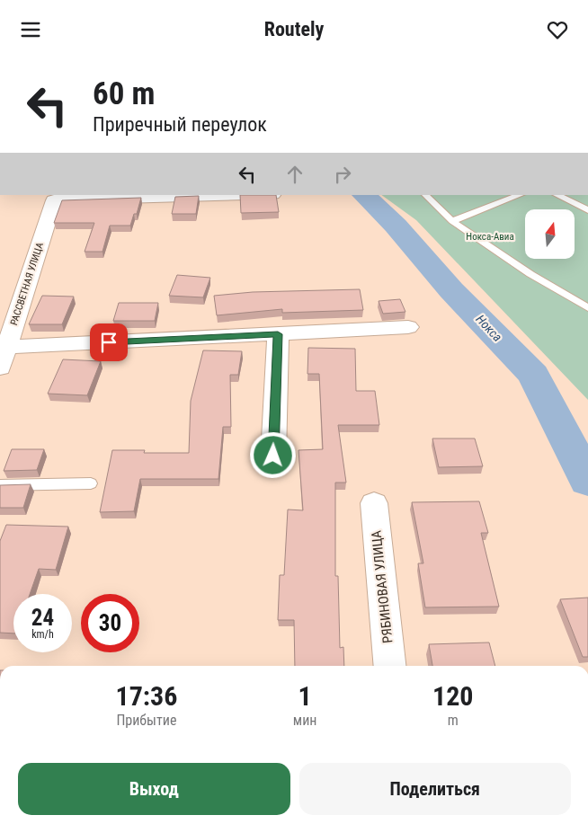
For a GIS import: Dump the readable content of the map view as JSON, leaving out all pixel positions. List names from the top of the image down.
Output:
{
  "streets": {
    "street": ["РАССВЕТНАЯ УЛИЦА", "РЯБИНОВАЯ УЛИЦА"]
  },
  "water": ["Нокса"],
  "parks": ["Нокса-Авиа"],
  "north": "top",
  "page": {
    "header": "Routely",
    "turn": ["60 m", "Приречный переулок"],
    "speed": "24 km/h",
    "limit": "30",
    "eta": [
      "17:36",
      "Прибытие",
      "1",
      "мин",
      "120",
      "m"
    ],
    "buttons": ["Выход", "Поделиться"]
  }
}
